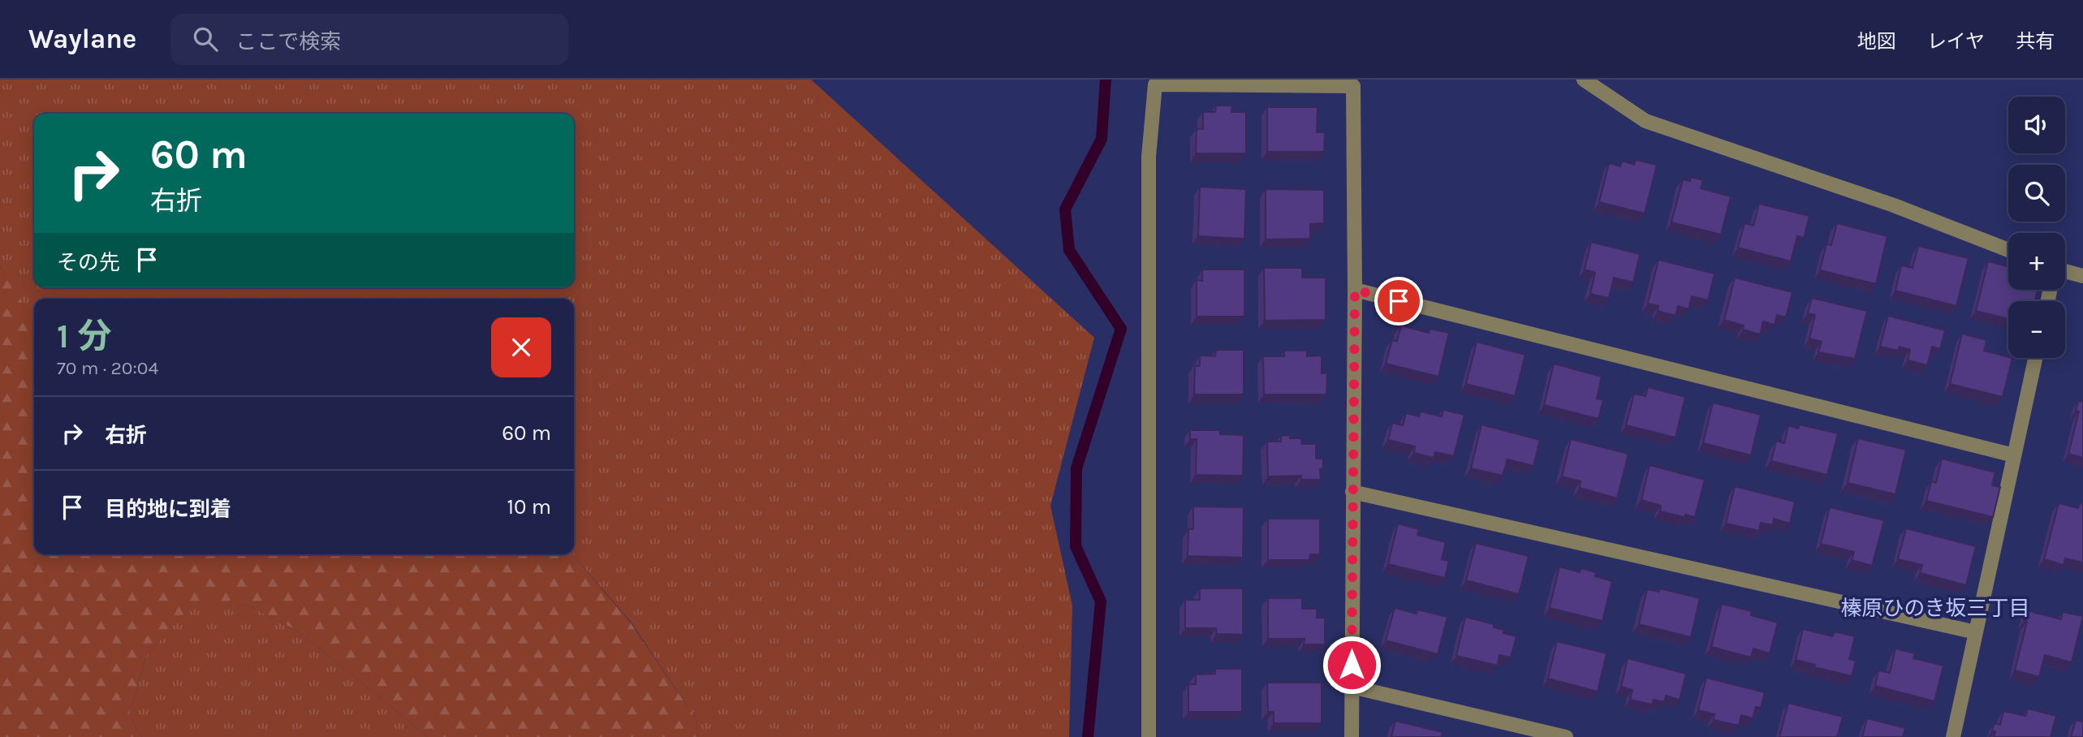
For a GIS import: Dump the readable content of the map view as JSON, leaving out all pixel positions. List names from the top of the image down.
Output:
{
  "districts": ["榛原ひのき坂三丁目"],
  "page": {
    "header": "Waylane",
    "search": "ここで検索",
    "nav": ["地図", "レイヤ", "共有"],
    "map_buttons": ["+", "−"],
    "turn": ["60 m", "右折"],
    "then": "その先",
    "heading": ["1 分", "70 m · 20:04"],
    "list": [
      {
        "name": "右折",
        "value": "60 m"
      },
      {
        "name": "目的地に到着",
        "value": "10 m"
      }
    ]
  }
}
